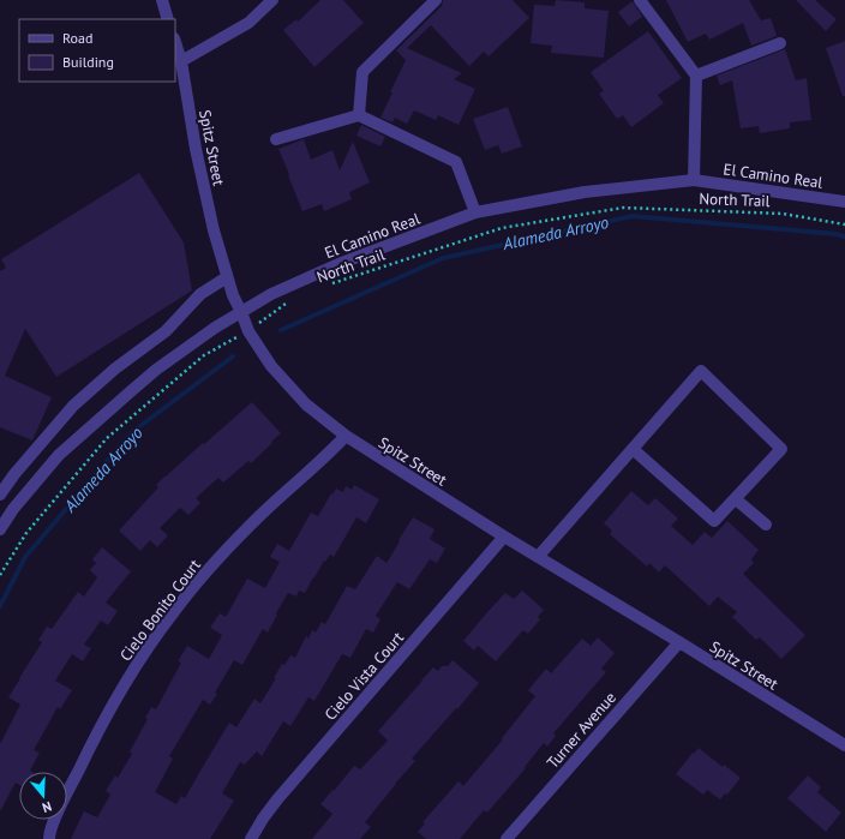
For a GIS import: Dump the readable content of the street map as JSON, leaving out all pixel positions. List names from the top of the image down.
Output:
{
  "streets": {
    "street": [
      "Spitz Street",
      "El Camino Real",
      "Cielo Bonito Court",
      "Cielo Vista Court",
      "Turner Avenue"
    ],
    "path": ["North Trail"]
  },
  "crossings": [
    ["Spitz Street", "El Camino Real"],
    ["Spitz Street", "Cielo Bonito Court"],
    ["Spitz Street", "Cielo Vista Court"],
    ["Spitz Street", "Turner Avenue"]
  ],
  "water": ["Alameda Arroyo"],
  "legend": ["Road", "Building"],
  "north": "bottom"
}
